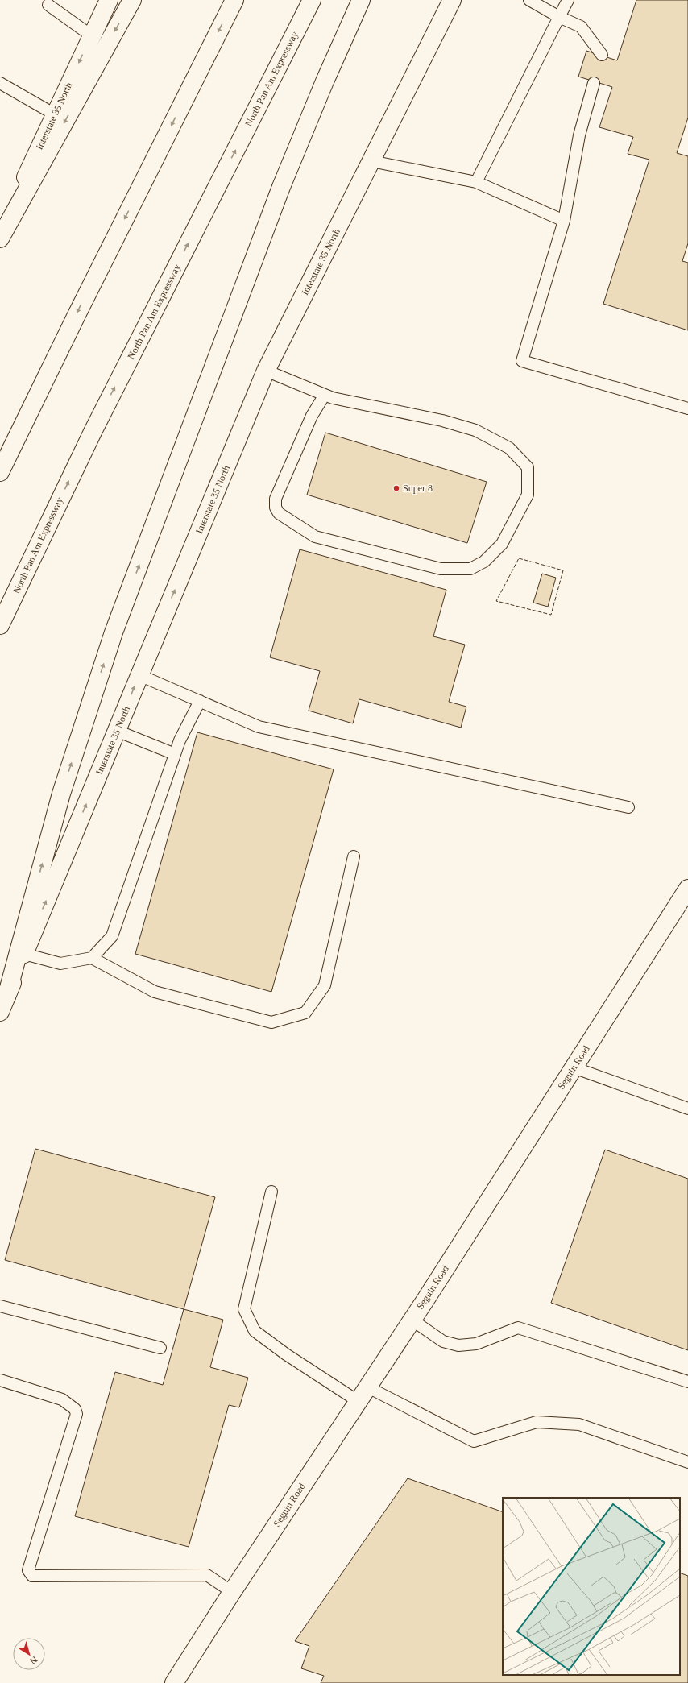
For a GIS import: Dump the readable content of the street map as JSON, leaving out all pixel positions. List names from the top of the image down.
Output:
{
  "streets": {
    "main road": ["North Pan Am Expressway", "Interstate 35 North", "Seguin Road"]
  },
  "places": ["Super 8"],
  "north": "bottom right"
}
